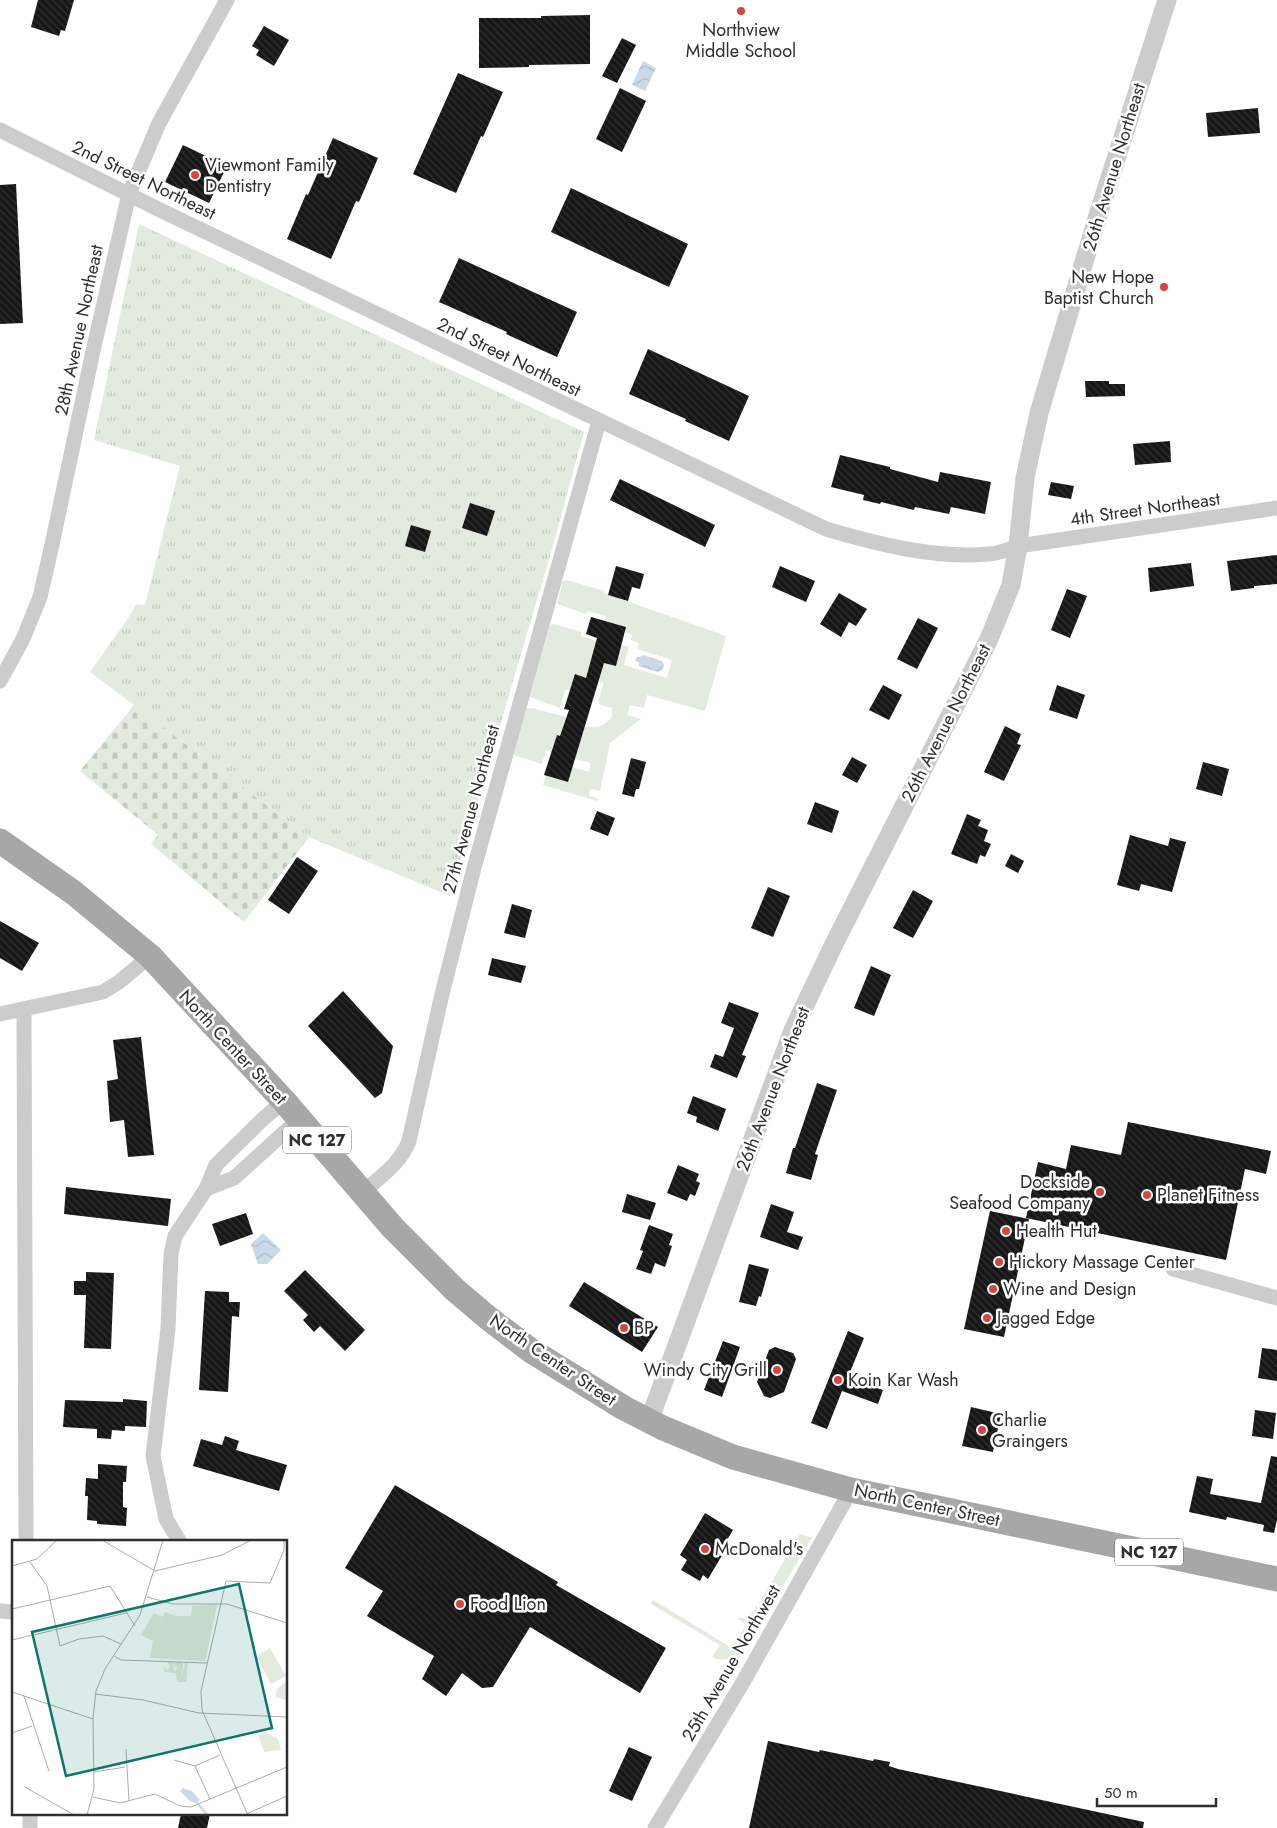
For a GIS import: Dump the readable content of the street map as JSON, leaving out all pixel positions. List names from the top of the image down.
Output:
{
  "streets": {
    "main road": ["North Center Street", "NC 127"],
    "street": [
      "26th Avenue Northeast",
      "2nd Street Northeast",
      "28th Avenue Northeast",
      "4th Street Northeast",
      "27th Avenue Northeast",
      "25th Avenue Northwest"
    ]
  },
  "crossings": [
    ["26th Avenue Northeast", "2nd Street Northeast"],
    ["26th Avenue Northeast", "4th Street Northeast"],
    ["26th Avenue Northeast", "North Center Street"],
    ["2nd Street Northeast", "28th Avenue Northeast"],
    ["2nd Street Northeast", "4th Street Northeast"],
    ["2nd Street Northeast", "27th Avenue Northeast"],
    ["27th Avenue Northeast", "North Center Street"],
    ["North Center Street", "25th Avenue Northwest"]
  ],
  "places": [
    "Northview Middle School",
    "Viewmont Family Dentistry",
    "New Hope Baptist Church",
    "Dockside Seafood Company",
    "Planet Fitness",
    "Health Hut",
    "Hickory Massage Center",
    "Wine and Design",
    "Jagged Edge",
    "BP",
    "Windy City Grill",
    "Koin Kar Wash",
    "Charlie Graingers",
    "McDonald's",
    "Food Lion"
  ],
  "scale_bar": "50 m"
}
